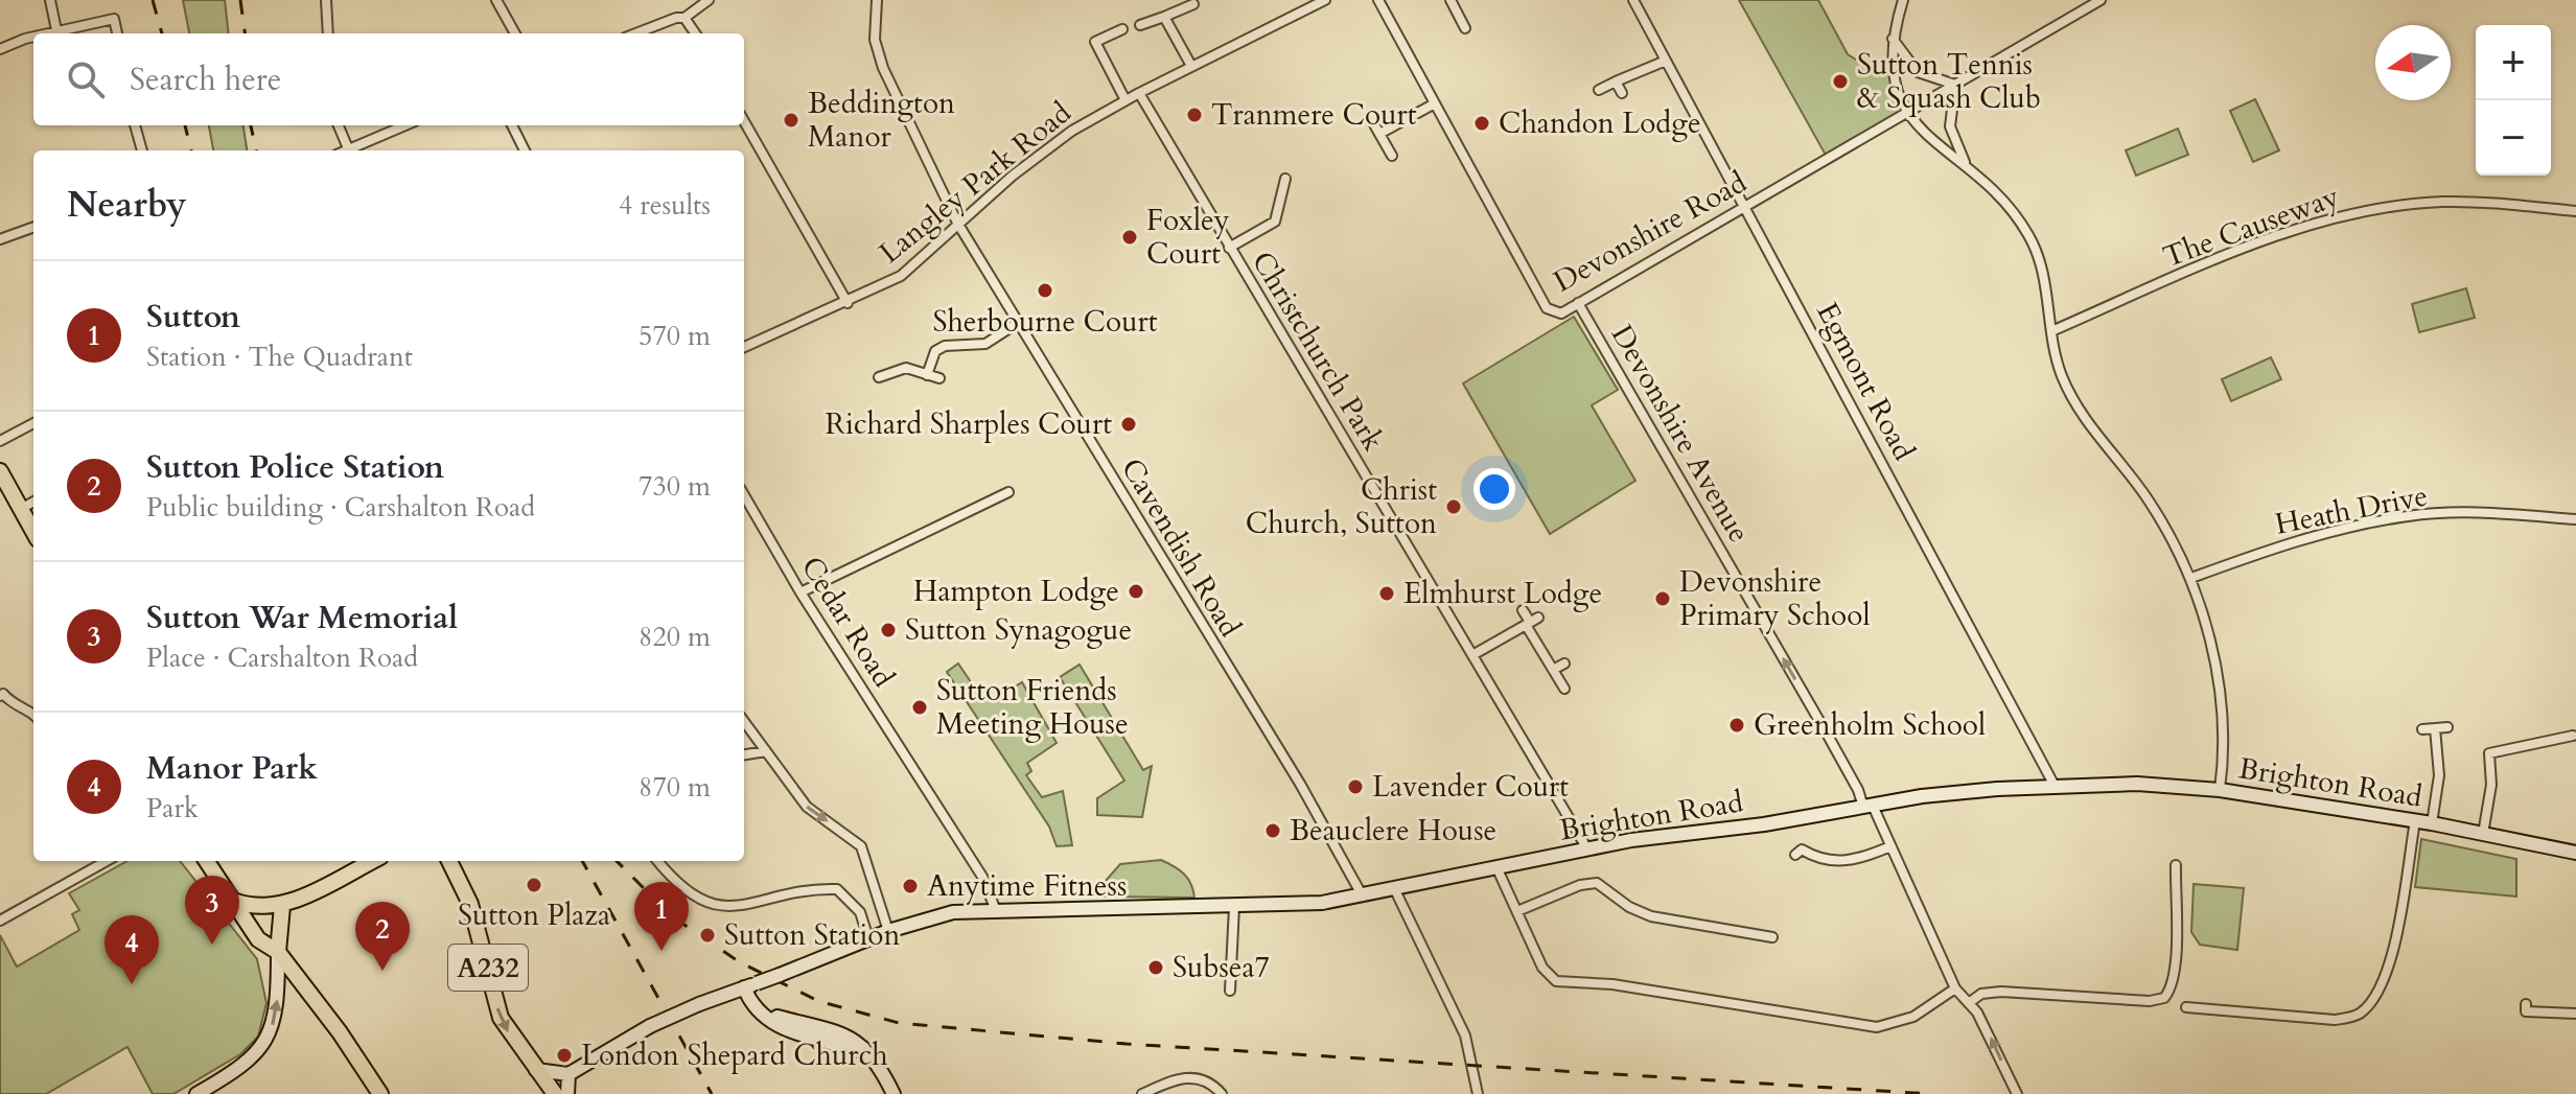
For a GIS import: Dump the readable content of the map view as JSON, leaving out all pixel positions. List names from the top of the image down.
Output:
{
  "streets": {
    "highway": ["A232"],
    "main road": ["Brighton Road"],
    "street": [
      "Langley Park Road",
      "The Causeway",
      "Devonshire Road",
      "Christchurch Park",
      "Egmont Road",
      "Devonshire Avenue",
      "Heath Drive",
      "Cavendish Road",
      "Cedar Road"
    ]
  },
  "crossings": [
    ["Langley Park Road", "Christchurch Park"],
    ["Langley Park Road", "Cavendish Road"],
    ["Devonshire Road", "Egmont Road"],
    ["Devonshire Road", "Devonshire Avenue"],
    ["Christchurch Park", "Brighton Road"],
    ["Egmont Road", "Brighton Road"],
    ["Devonshire Avenue", "Brighton Road"],
    ["Cavendish Road", "Brighton Road"],
    ["Cedar Road", "Brighton Road"]
  ],
  "one_way": ["Devonshire Avenue"],
  "places": [
    "Sutton Tennis & Squash Club",
    "Tranmere Court",
    "Beddington Manor",
    "Chandon Lodge",
    "Foxley Court",
    "Sherbourne Court",
    "Richard Sharples Court",
    "Christ Church, Sutton",
    "Hampton Lodge",
    "Elmhurst Lodge",
    "Devonshire Primary School",
    "Sutton Synagogue",
    "Sutton Friends Meeting House",
    "Greenholm School",
    "Lavender Court",
    "Beauclere House",
    "Sutton Plaza",
    "Anytime Fitness",
    "Sutton Station",
    "Subsea7",
    "London Shepard Church"
  ],
  "north": "left",
  "page": {
    "map_buttons": ["+", "−"],
    "search": "Search here",
    "heading": ["Nearby", "4 results"],
    "list": [
      {
        "mark": "1",
        "name": "Sutton",
        "note": "Station · The Quadrant",
        "value": "570 m"
      },
      {
        "mark": "2",
        "name": "Sutton Police Station",
        "note": "Public building · Carshalton Road",
        "value": "730 m"
      },
      {
        "mark": "3",
        "name": "Sutton War Memorial",
        "note": "Place · Carshalton Road",
        "value": "820 m"
      },
      {
        "mark": "4",
        "name": "Manor Park",
        "note": "Park",
        "value": "870 m"
      }
    ],
    "pins": [
      "3",
      "1",
      "2",
      "4"
    ]
  }
}
